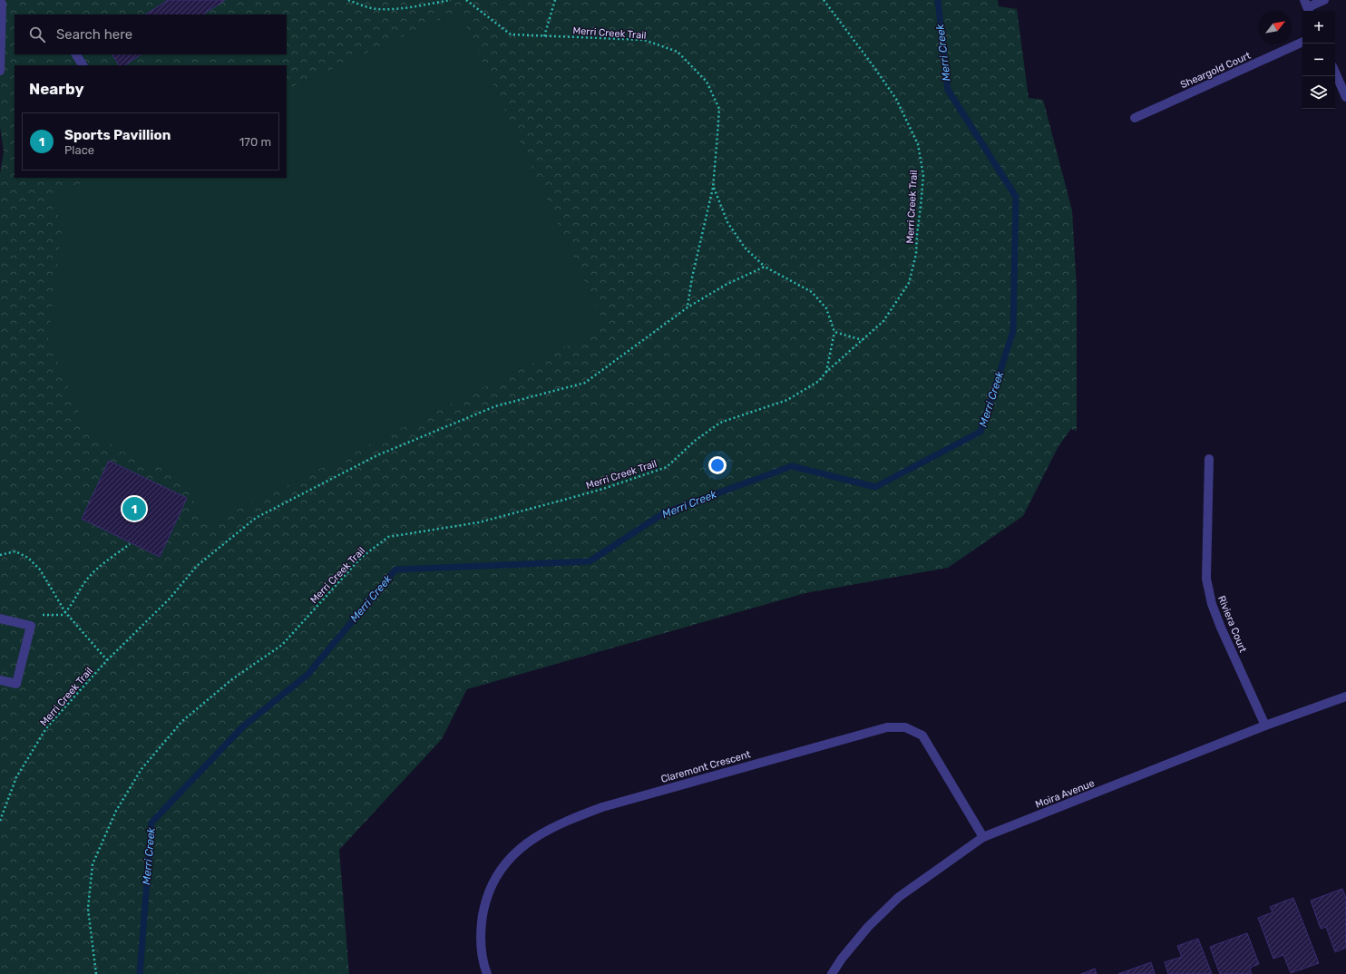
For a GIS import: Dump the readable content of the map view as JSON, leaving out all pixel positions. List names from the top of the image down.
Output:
{
  "streets": {
    "street": [
      "Sheargold Court",
      "Riviera Court",
      "Claremont Crescent",
      "Moira Avenue"
    ],
    "path": ["Merri Creek Trail"]
  },
  "crossings": [
    ["Riviera Court", "Moira Avenue"],
    ["Claremont Crescent", "Moira Avenue"]
  ],
  "water": ["Merri Creek"],
  "north": "top right",
  "page": {
    "map_buttons": ["+", "−"],
    "search": "Search here",
    "heading": "Nearby",
    "list": [
      {
        "mark": "1",
        "name": "Sports Pavillion",
        "note": "Place",
        "value": "170 m"
      }
    ],
    "pins": "1"
  }
}
